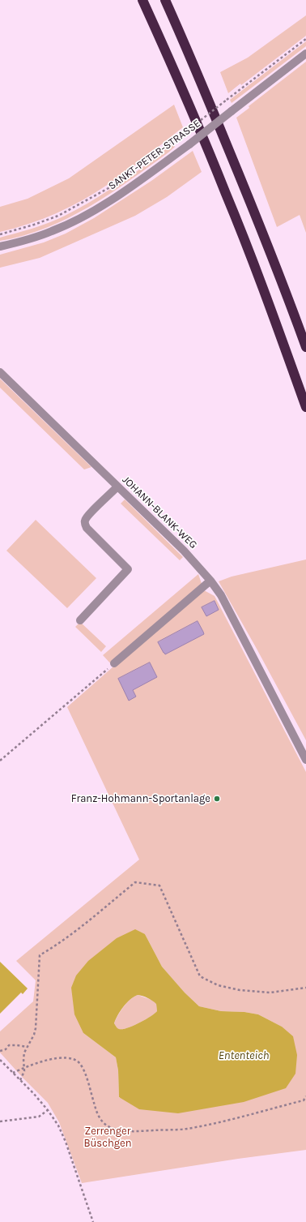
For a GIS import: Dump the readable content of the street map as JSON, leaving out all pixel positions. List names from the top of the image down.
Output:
{
  "streets": {
    "street": ["SANKT-PETER-STRASSE", "JOHANN-BLANK-WEG"]
  },
  "water": ["Ententeich"],
  "parks": ["Zerrenger Büschgen"],
  "places": ["Franz-Hohmann-Sportanlage"]
}
